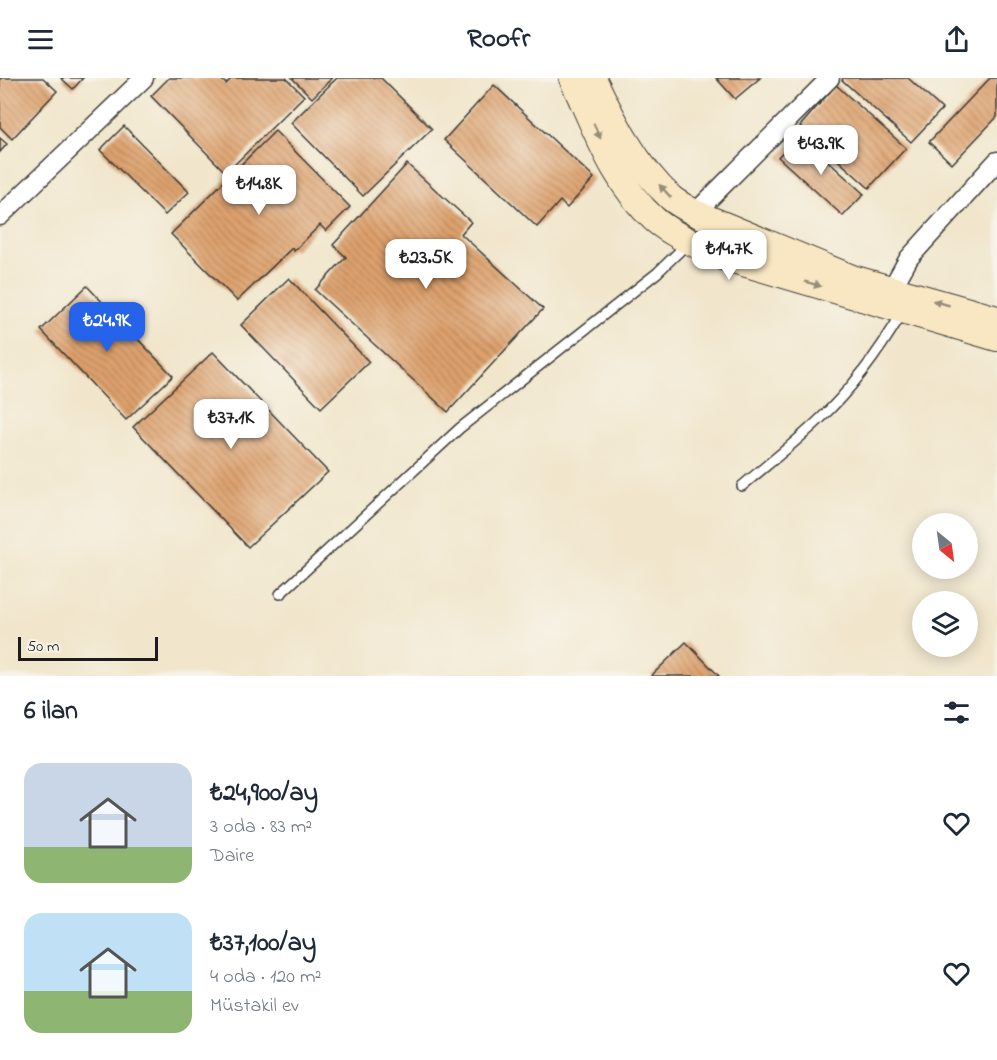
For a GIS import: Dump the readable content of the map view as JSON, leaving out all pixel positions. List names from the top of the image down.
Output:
{
  "scale_bar": "50 m",
  "north": "bottom right",
  "page": {
    "header": "Roofr",
    "price": [
      "₺43.9K",
      "₺14.8K",
      "₺14.7K",
      "₺23.5K",
      "₺24.9K",
      "₺37.1K"
    ],
    "scale": "50 m",
    "heading": "6 ilan",
    "list": [
      {
        "name": "₺24,900/ay",
        "note": "3 oda · 83 m² · Daire"
      },
      {
        "name": "₺37,100/ay",
        "note": "4 oda · 120 m² · Müstakil ev"
      }
    ]
  }
}
